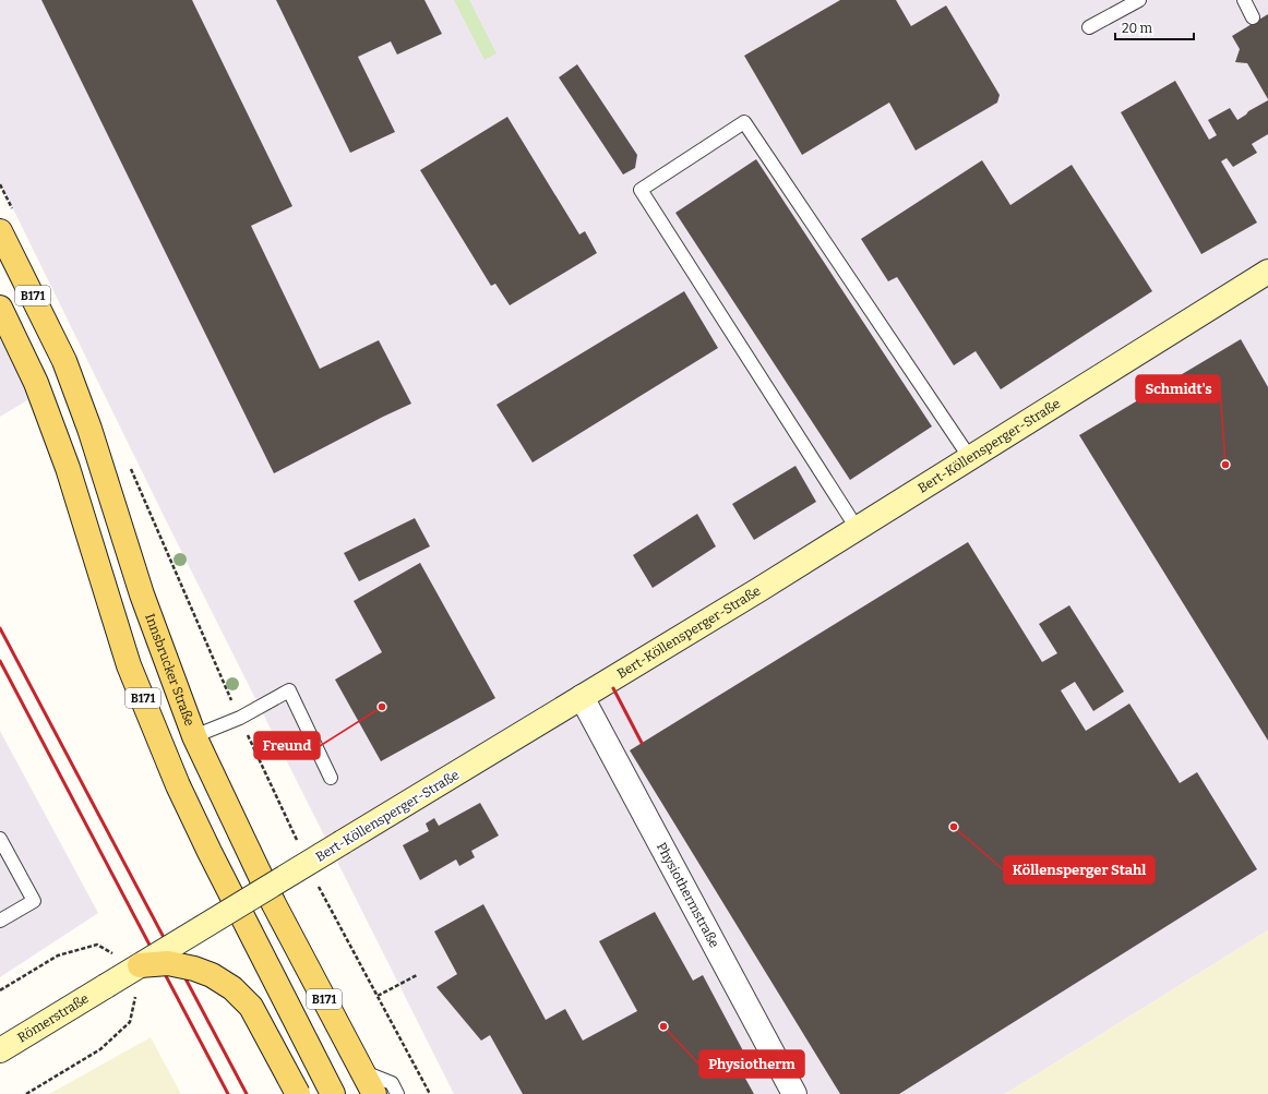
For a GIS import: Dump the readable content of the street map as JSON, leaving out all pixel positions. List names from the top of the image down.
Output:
{
  "streets": {
    "main road": ["B171", "Innsbrucker Straße"],
    "street": ["Bert-Köllensperger-Straße", "Physiothermstraße", "Römerstraße"]
  },
  "crossings": [
    ["Bert-Köllensperger-Straße", "Physiothermstraße"],
    ["Bert-Köllensperger-Straße", "Römerstraße"]
  ],
  "places": [
    "Schmidt's",
    "Freund",
    "Köllensperger Stahl",
    "Physiotherm"
  ],
  "scale_bar": "20 m"
}
